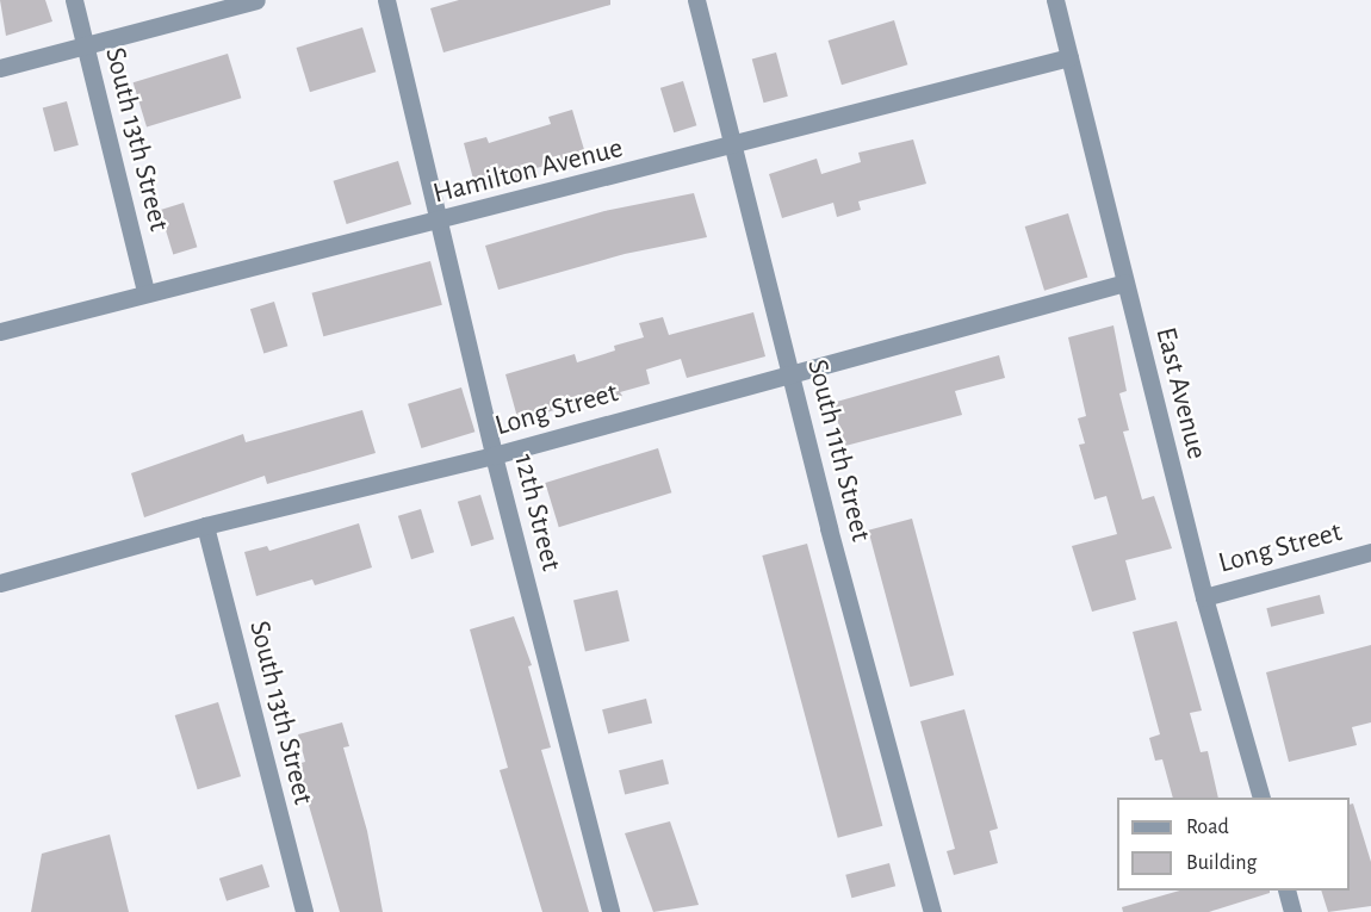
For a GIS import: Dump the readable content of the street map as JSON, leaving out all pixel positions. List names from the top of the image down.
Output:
{
  "streets": {
    "street": [
      "South 13th Street",
      "Hamilton Avenue",
      "East Avenue",
      "Long Street",
      "South 11th Street",
      "12th Street"
    ]
  },
  "crossings": [
    ["South 13th Street", "Hamilton Avenue"],
    ["South 13th Street", "Long Street"],
    ["Hamilton Avenue", "East Avenue"],
    ["Hamilton Avenue", "South 11th Street"],
    ["Hamilton Avenue", "12th Street"],
    ["East Avenue", "Long Street"],
    ["Long Street", "South 11th Street"],
    ["Long Street", "12th Street"]
  ],
  "legend": ["Road", "Building"]
}
